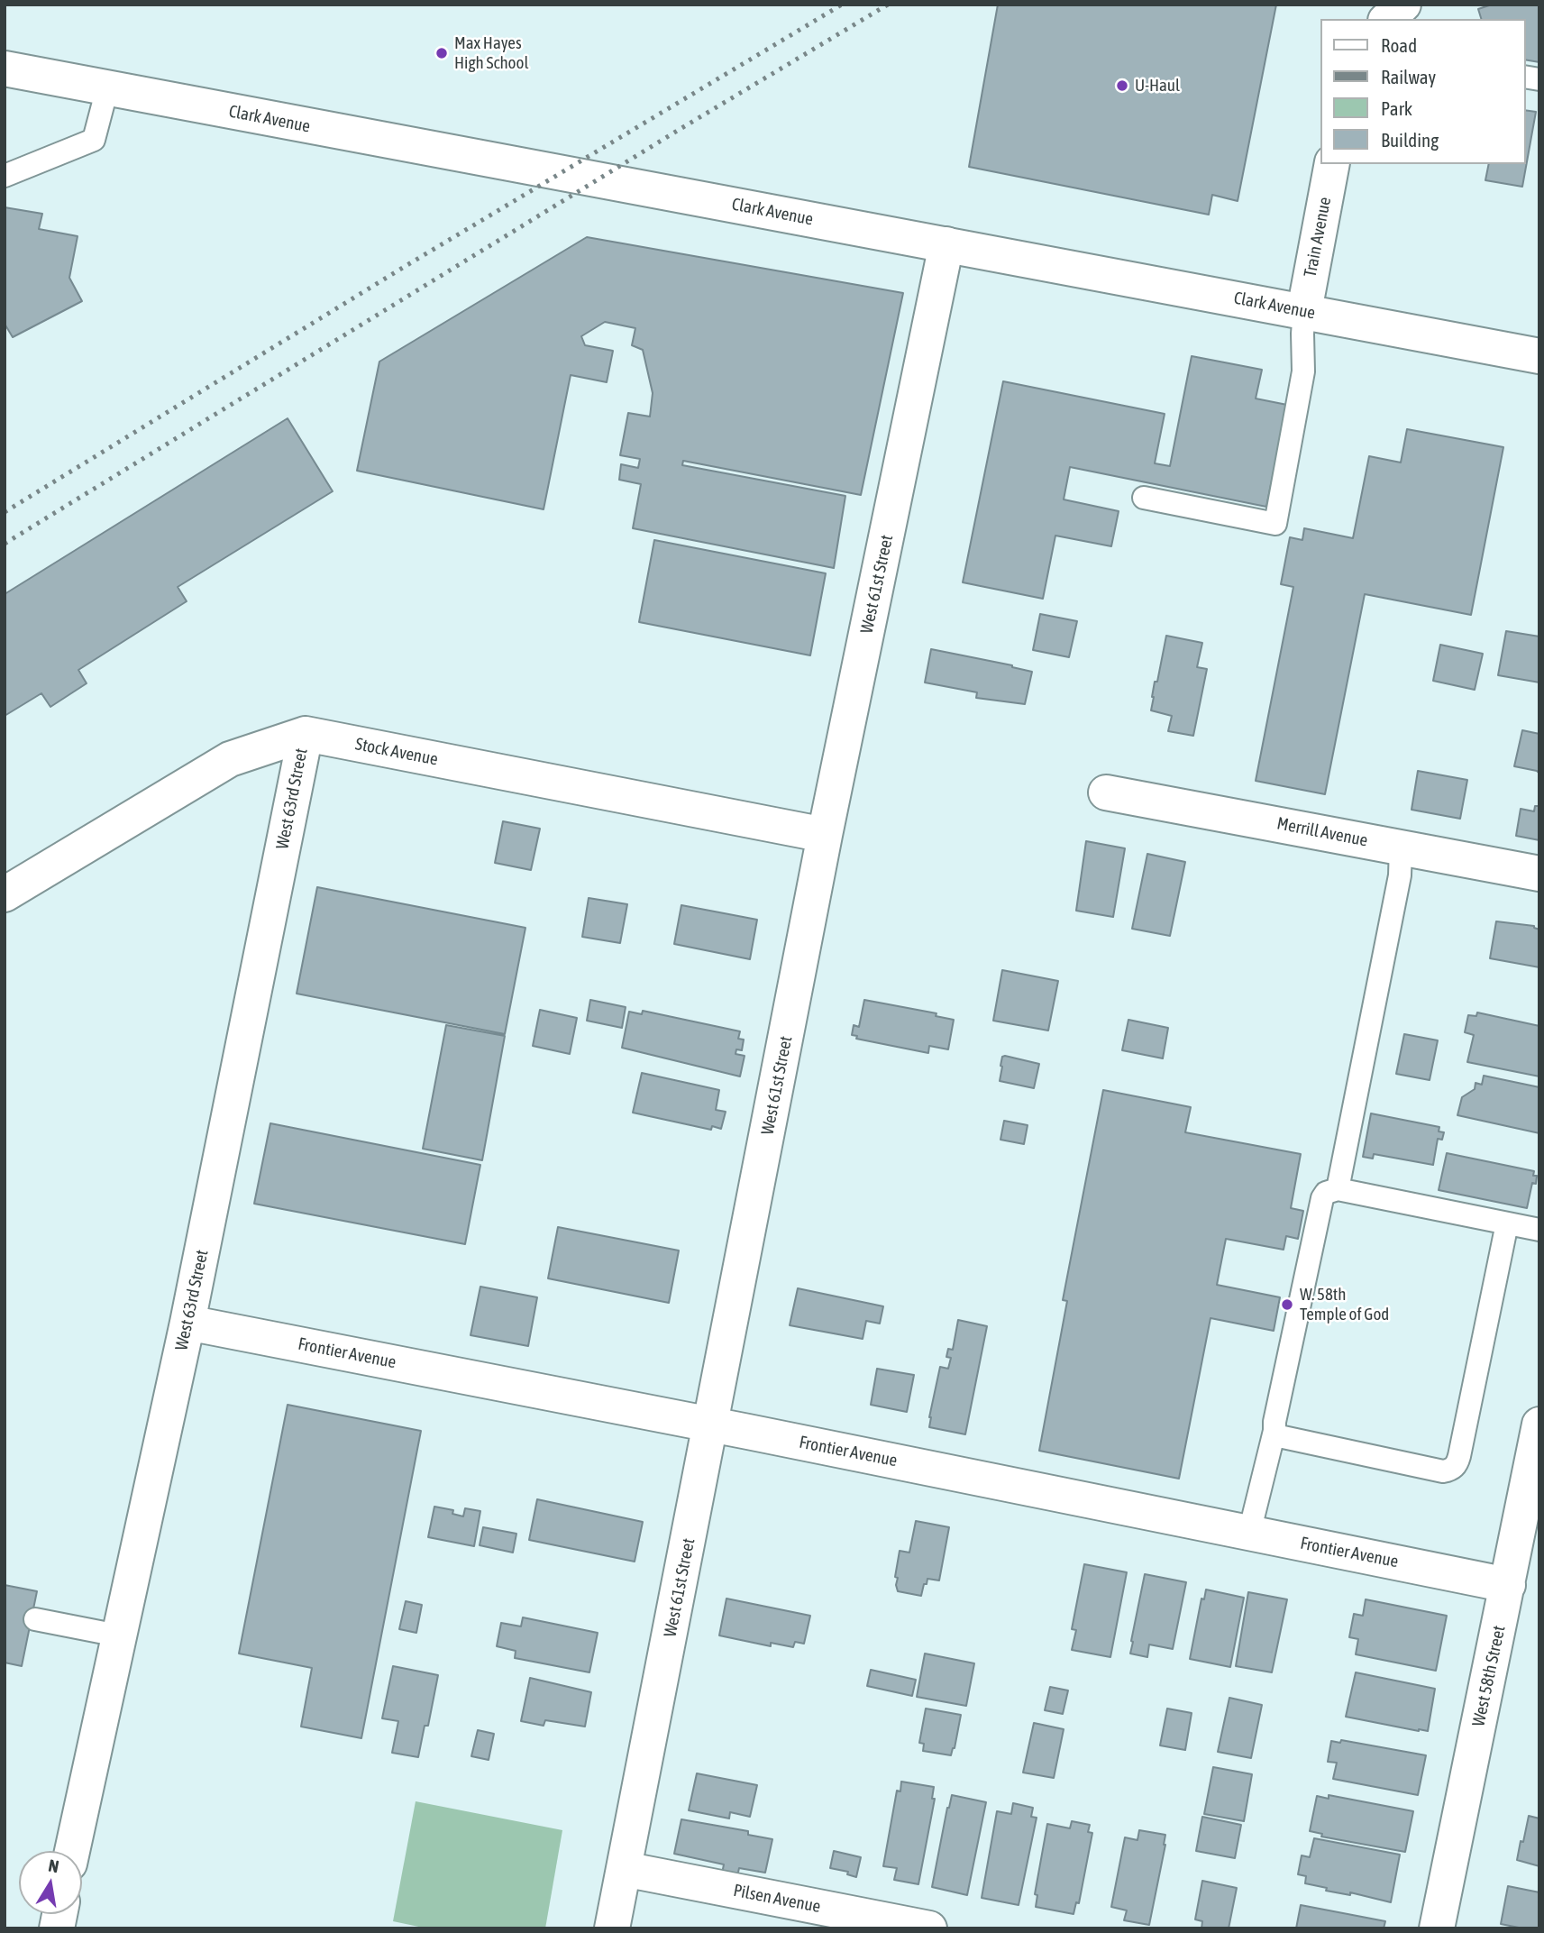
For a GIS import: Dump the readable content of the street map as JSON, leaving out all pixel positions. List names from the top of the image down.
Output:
{
  "streets": {
    "street": [
      "Clark Avenue",
      "Train Avenue",
      "West 61st Street",
      "Stock Avenue",
      "West 63rd Street",
      "Merrill Avenue",
      "Frontier Avenue",
      "West 58th Street",
      "Pilsen Avenue"
    ]
  },
  "crossings": [
    ["Clark Avenue", "Train Avenue"],
    ["Clark Avenue", "West 61st Street"],
    ["West 61st Street", "Stock Avenue"],
    ["West 61st Street", "Frontier Avenue"],
    ["West 61st Street", "Pilsen Avenue"],
    ["Stock Avenue", "West 63rd Street"],
    ["West 63rd Street", "Frontier Avenue"],
    ["Frontier Avenue", "West 58th Street"]
  ],
  "places": ["Max Hayes High School", "U-Haul", "W. 58th Temple of God"],
  "legend": [
    "Road",
    "Railway",
    "Park",
    "Building"
  ],
  "north": "top"
}
